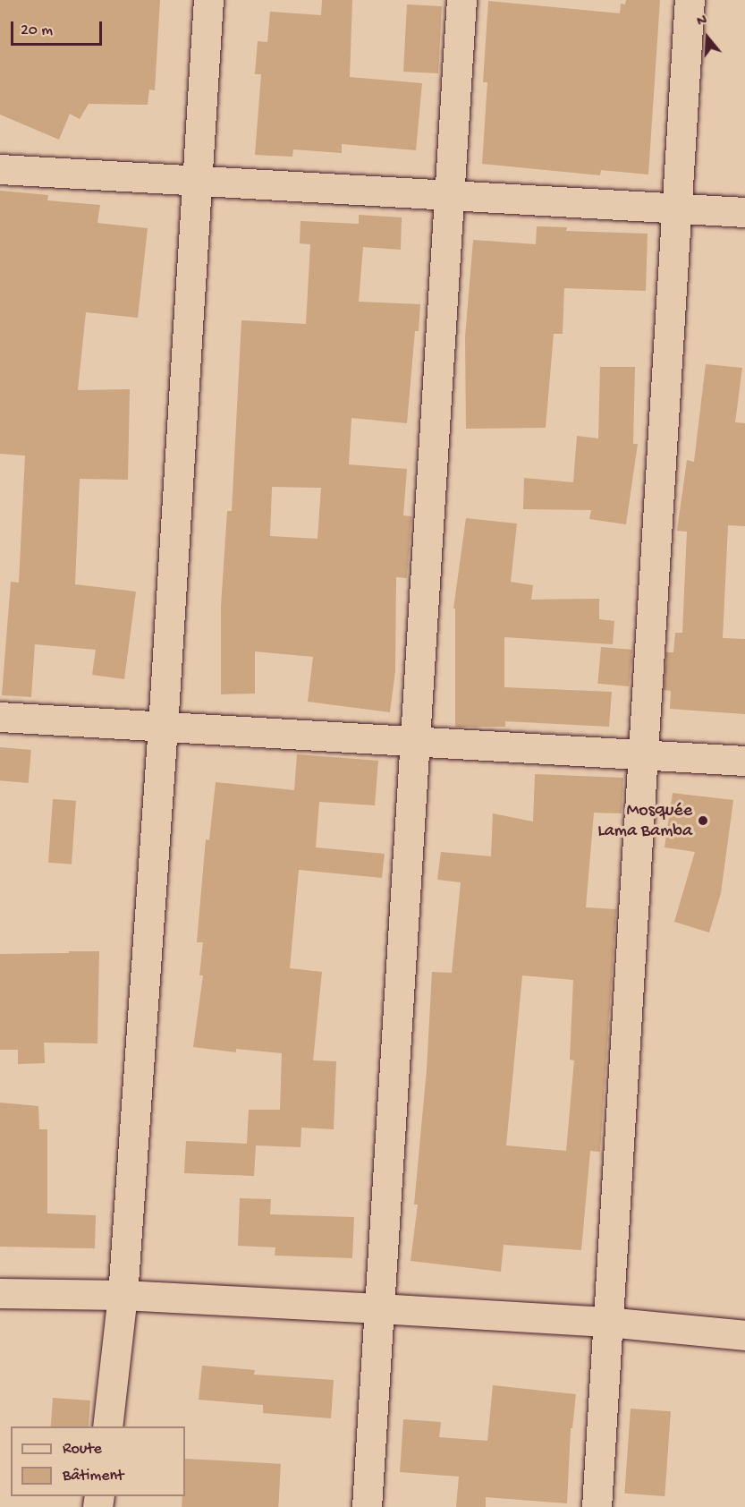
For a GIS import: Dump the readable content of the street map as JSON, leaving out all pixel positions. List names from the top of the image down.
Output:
{
  "places": ["Mosquée Lama Bamba"],
  "legend": ["Route", "Bâtiment"],
  "scale_bar": "20 m",
  "north": "top"
}
